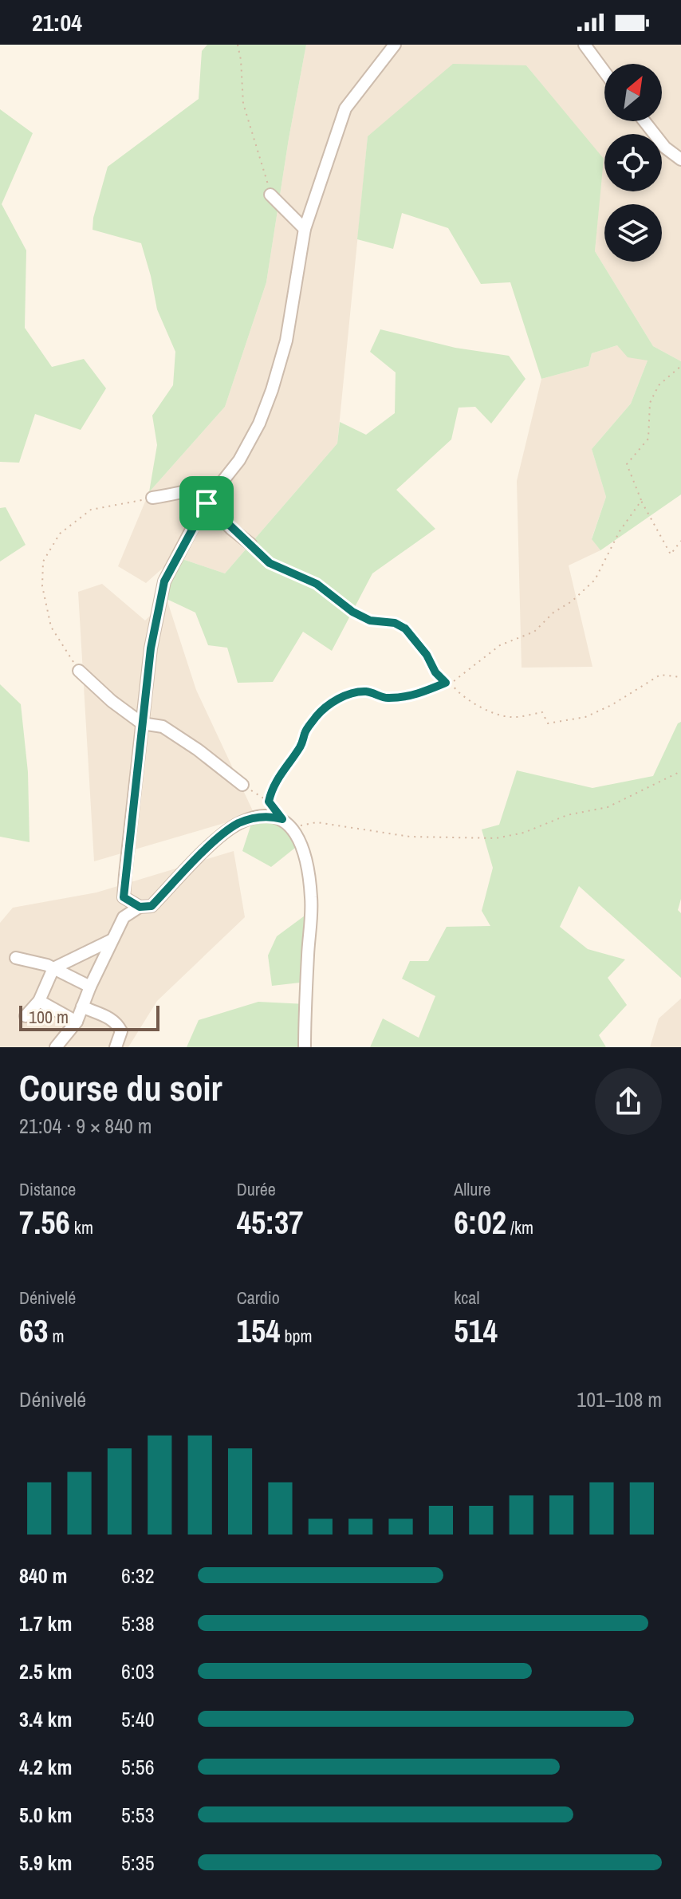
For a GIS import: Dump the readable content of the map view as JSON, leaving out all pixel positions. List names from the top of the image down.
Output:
{
  "scale_bar": "100 m",
  "north": "top right",
  "page": {
    "status": "21:04",
    "scale": "100 m",
    "heading": ["Course du soir", "21:04 · 9 × 840 m"],
    "stats": [
      ["Distance", "7.56 km"],
      ["Durée", "45:37"],
      ["Allure", "6:02 /km"],
      ["Dénivelé", "63 m"],
      ["Cardio", "154 bpm"],
      ["kcal", "514"]
    ],
    "chart": ["Dénivelé", "101–108 m"],
    "list": [
      {
        "name": "840 m",
        "note": "6:32"
      },
      {
        "name": "1.7 km",
        "note": "5:38"
      },
      {
        "name": "2.5 km",
        "note": "6:03"
      },
      {
        "name": "3.4 km",
        "note": "5:40"
      },
      {
        "name": "4.2 km",
        "note": "5:56"
      },
      {
        "name": "5.0 km",
        "note": "5:53"
      },
      {
        "name": "5.9 km",
        "note": "5:35"
      }
    ]
  }
}
